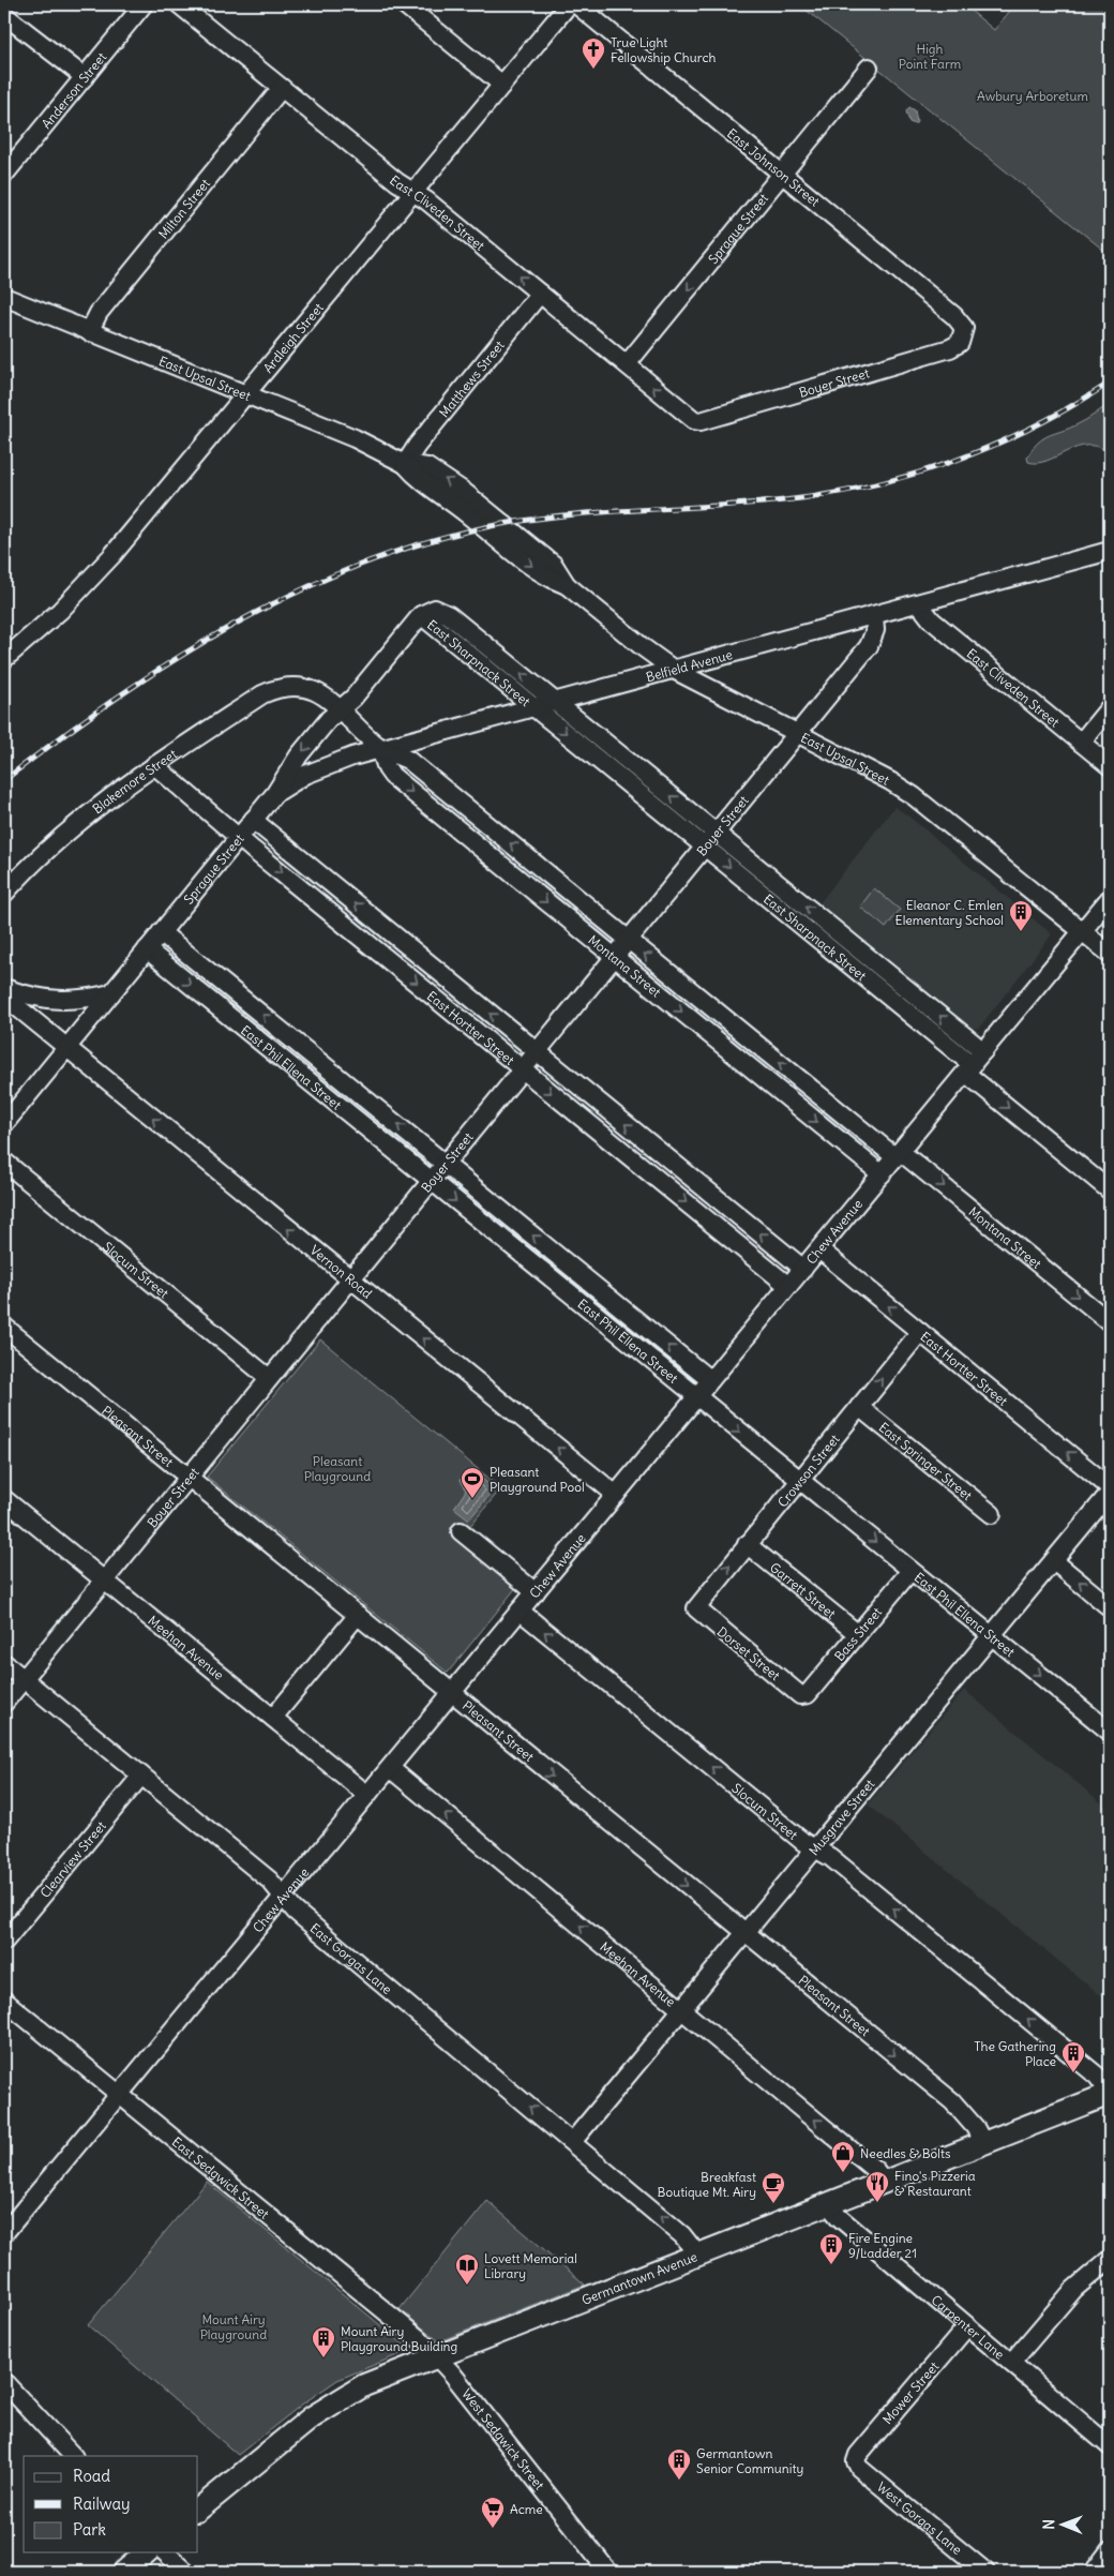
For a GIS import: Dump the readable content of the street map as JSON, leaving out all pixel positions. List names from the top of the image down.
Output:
{
  "streets": {
    "main road": ["Germantown Avenue"],
    "street": [
      "Anderson Street",
      "East Johnson Street",
      "Milton Street",
      "East Cliveden Street",
      "Sprague Street",
      "Ardleigh Street",
      "East Upsal Street",
      "Matthews Street",
      "Boyer Street",
      "East Sharpnack Street",
      "Belfield Avenue",
      "Blakemore Street",
      "Montana Street",
      "East Hortter Street",
      "East Phil Ellena Street",
      "Chew Avenue",
      "Slocum Street",
      "Vernon Road",
      "Pleasant Street",
      "East Springer Street",
      "Crowson Street",
      "Garrett Street",
      "Bass Street",
      "Meehan Avenue",
      "Dorset Street",
      "Musgrave Street",
      "Clearview Street",
      "East Gorgas Lane",
      "East Sedgwick Street",
      "Carpenter Lane",
      "Mower Street",
      "West Sedgwick Street",
      "West Gorgas Lane"
    ]
  },
  "crossings": [
    ["East Johnson Street", "Sprague Street"],
    ["East Johnson Street", "Boyer Street"],
    ["Milton Street", "East Cliveden Street"],
    ["Milton Street", "East Upsal Street"],
    ["East Cliveden Street", "Sprague Street"],
    ["East Cliveden Street", "Ardleigh Street"],
    ["East Cliveden Street", "Matthews Street"],
    ["East Cliveden Street", "Boyer Street"],
    ["East Cliveden Street", "Belfield Avenue"],
    ["Sprague Street", "East Sharpnack Street"],
    ["Sprague Street", "Belfield Avenue"],
    ["Sprague Street", "Montana Street"],
    ["Sprague Street", "East Hortter Street"],
    ["Sprague Street", "East Phil Ellena Street"],
    ["Sprague Street", "Vernon Road"],
    ["Ardleigh Street", "East Upsal Street"],
    ["East Upsal Street", "Matthews Street"],
    ["East Upsal Street", "Boyer Street"],
    ["East Upsal Street", "Belfield Avenue"],
    ["East Upsal Street", "Chew Avenue"],
    ["Boyer Street", "East Sharpnack Street"],
    ["Boyer Street", "Belfield Avenue"],
    ["Boyer Street", "Montana Street"],
    ["Boyer Street", "East Hortter Street"],
    ["Boyer Street", "East Phil Ellena Street"],
    ["Boyer Street", "Slocum Street"],
    ["Boyer Street", "Vernon Road"],
    ["Boyer Street", "Pleasant Street"],
    ["Boyer Street", "Meehan Avenue"],
    ["Boyer Street", "East Gorgas Lane"],
    ["East Sharpnack Street", "Belfield Avenue"],
    ["East Sharpnack Street", "Chew Avenue"],
    ["Belfield Avenue", "Montana Street"],
    ["Blakemore Street", "Montana Street"],
    ["Blakemore Street", "East Hortter Street"],
    ["Montana Street", "Chew Avenue"],
    ["East Hortter Street", "Chew Avenue"],
    ["East Hortter Street", "Crowson Street"],
    ["East Phil Ellena Street", "Chew Avenue"],
    ["East Phil Ellena Street", "Crowson Street"],
    ["East Phil Ellena Street", "Bass Street"],
    ["East Phil Ellena Street", "Musgrave Street"],
    ["Chew Avenue", "Slocum Street"],
    ["Chew Avenue", "Vernon Road"],
    ["Chew Avenue", "Pleasant Street"],
    ["Chew Avenue", "Meehan Avenue"],
    ["Chew Avenue", "East Gorgas Lane"],
    ["Chew Avenue", "East Sedgwick Street"],
    ["Slocum Street", "Musgrave Street"],
    ["Slocum Street", "Germantown Avenue"],
    ["Pleasant Street", "Musgrave Street"],
    ["Pleasant Street", "Germantown Avenue"],
    ["East Springer Street", "Crowson Street"],
    ["Crowson Street", "Garrett Street"],
    ["Crowson Street", "Dorset Street"],
    ["Garrett Street", "Bass Street"],
    ["Bass Street", "Dorset Street"],
    ["Meehan Avenue", "Musgrave Street"],
    ["Meehan Avenue", "Germantown Avenue"],
    ["Musgrave Street", "East Gorgas Lane"],
    ["Clearview Street", "East Gorgas Lane"],
    ["East Gorgas Lane", "Germantown Avenue"],
    ["East Sedgwick Street", "Germantown Avenue"],
    ["East Sedgwick Street", "West Sedgwick Street"],
    ["Germantown Avenue", "Carpenter Lane"],
    ["Germantown Avenue", "West Sedgwick Street"],
    ["Carpenter Lane", "Mower Street"],
    ["Mower Street", "West Gorgas Lane"]
  ],
  "one_way": [
    "Slocum Street",
    "Vernon Road",
    "Pleasant Street",
    "Crowson Street",
    "Meehan Avenue",
    "East Gorgas Lane"
  ],
  "parks": [
    "High Point Farm",
    "Awbury Arboretum",
    "Pleasant Playground",
    "Mount Airy Playground"
  ],
  "places": {
    "church": ["True Light Fellowship Church"],
    "building": [
      "Eleanor C. Emlen Elementary School",
      "The Gathering Place",
      "Fire Engine 9/Ladder 21",
      "Mount Airy Playground Building",
      "Germantown Senior Community"
    ],
    "sports": ["Pleasant Playground Pool"],
    "shop": ["Needles & Bolts"],
    "restaurant": ["Fino's Pizzeria & Restaurant"],
    "cafe": ["Breakfast Boutique Mt. Airy"],
    "library": ["Lovett Memorial Library"],
    "supermarket": ["Acme"]
  },
  "legend": ["Road", "Railway", "Park"],
  "north": "left"
}
